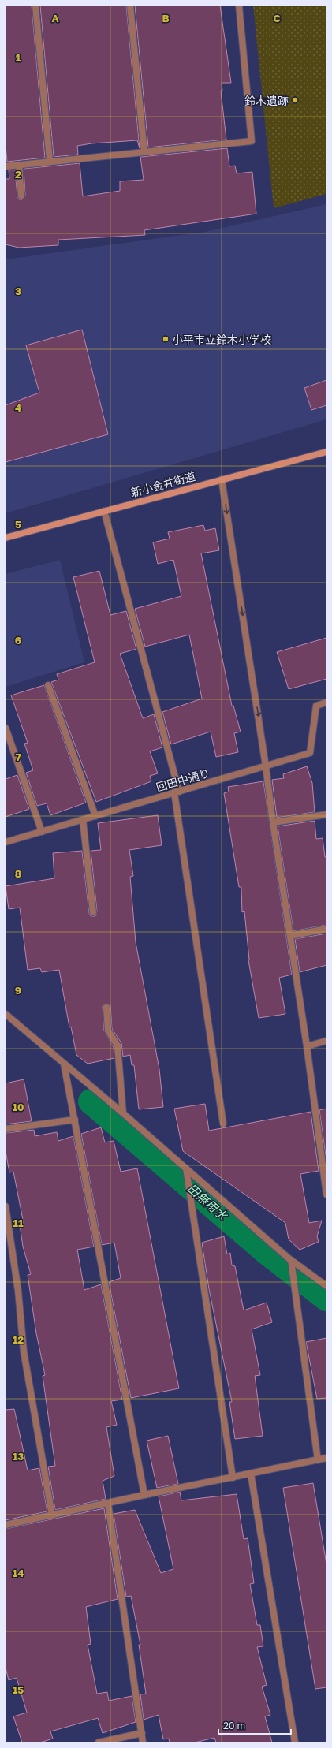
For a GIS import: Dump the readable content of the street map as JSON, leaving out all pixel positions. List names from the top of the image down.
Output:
{
  "streets": {
    "main road": ["新小金井街道"],
    "street": ["回田中通り"]
  },
  "water": ["田無用水"],
  "places": ["鈴木遺跡", "小平市立鈴木小学校"],
  "scale_bar": "20 m",
  "grid": {
    "columns": ["A", "B", "C"],
    "rows": [
      "1",
      "2",
      "3",
      "4",
      "5",
      "6",
      "7",
      "8",
      "9",
      "10",
      "11",
      "12",
      "13",
      "14",
      "15"
    ]
  }
}
